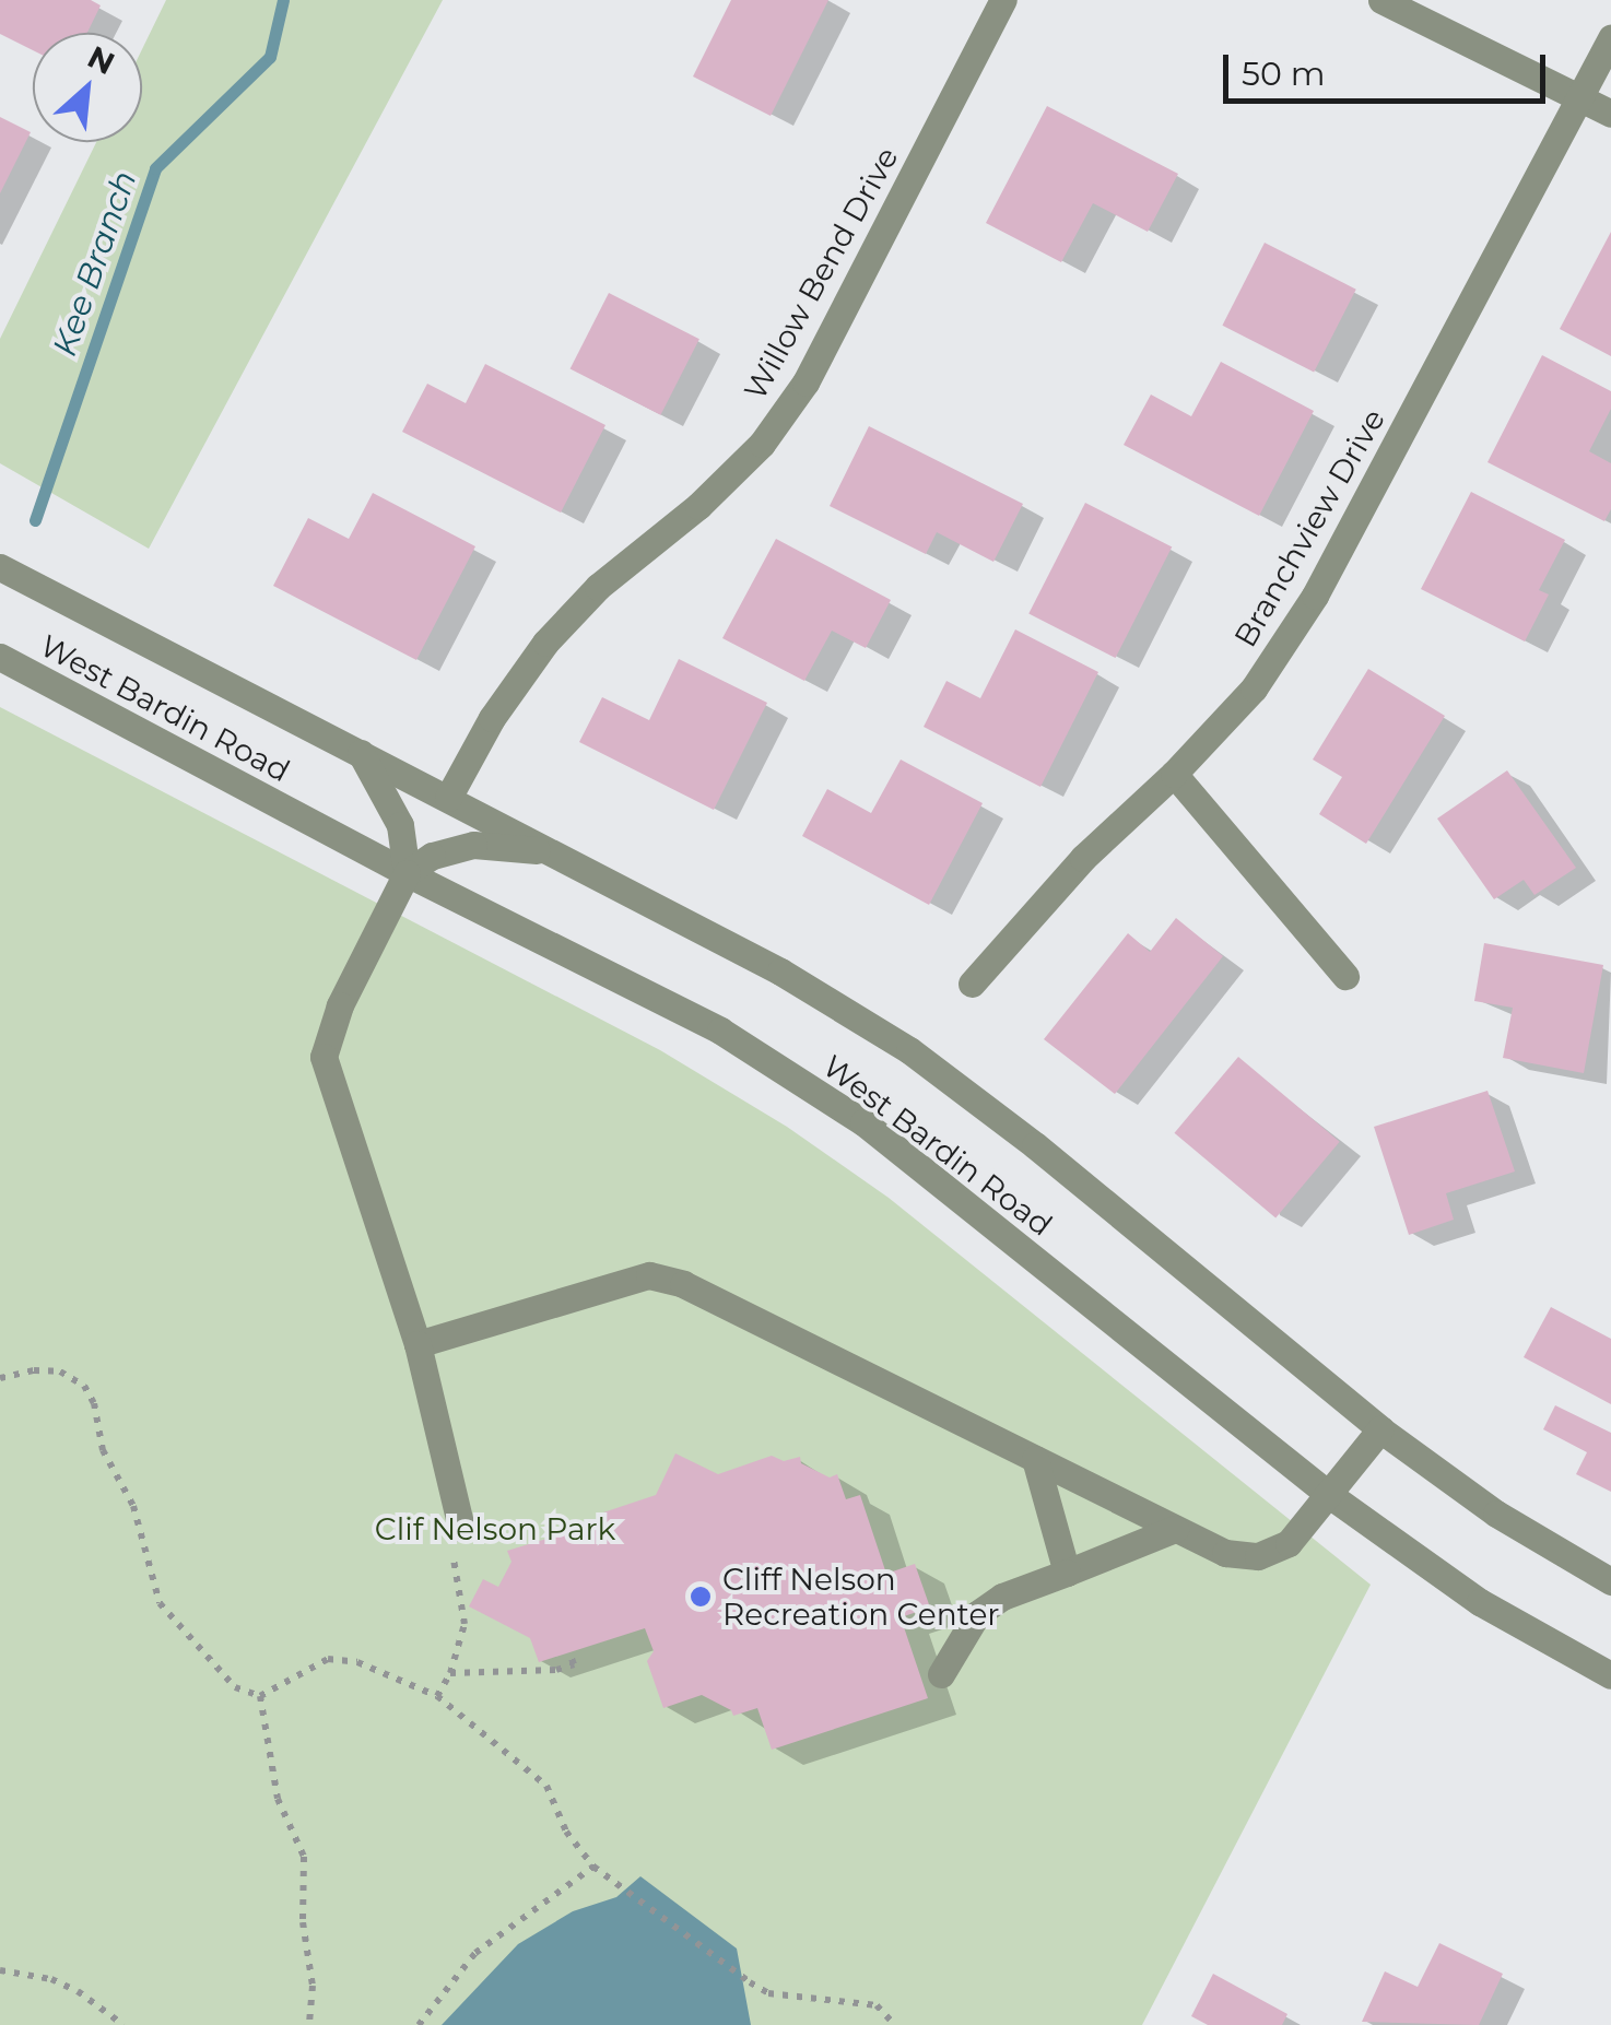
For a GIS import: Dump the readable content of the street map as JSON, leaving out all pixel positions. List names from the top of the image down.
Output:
{
  "streets": {
    "street": ["Willow Bend Drive", "Branchview Drive", "West Bardin Road"]
  },
  "crossings": [
    ["Willow Bend Drive", "West Bardin Road"]
  ],
  "water": ["Kee Branch"],
  "parks": ["Clif Nelson Park"],
  "places": ["Cliff Nelson Recreation Center"],
  "scale_bar": "50 m",
  "north": "top right"
}
